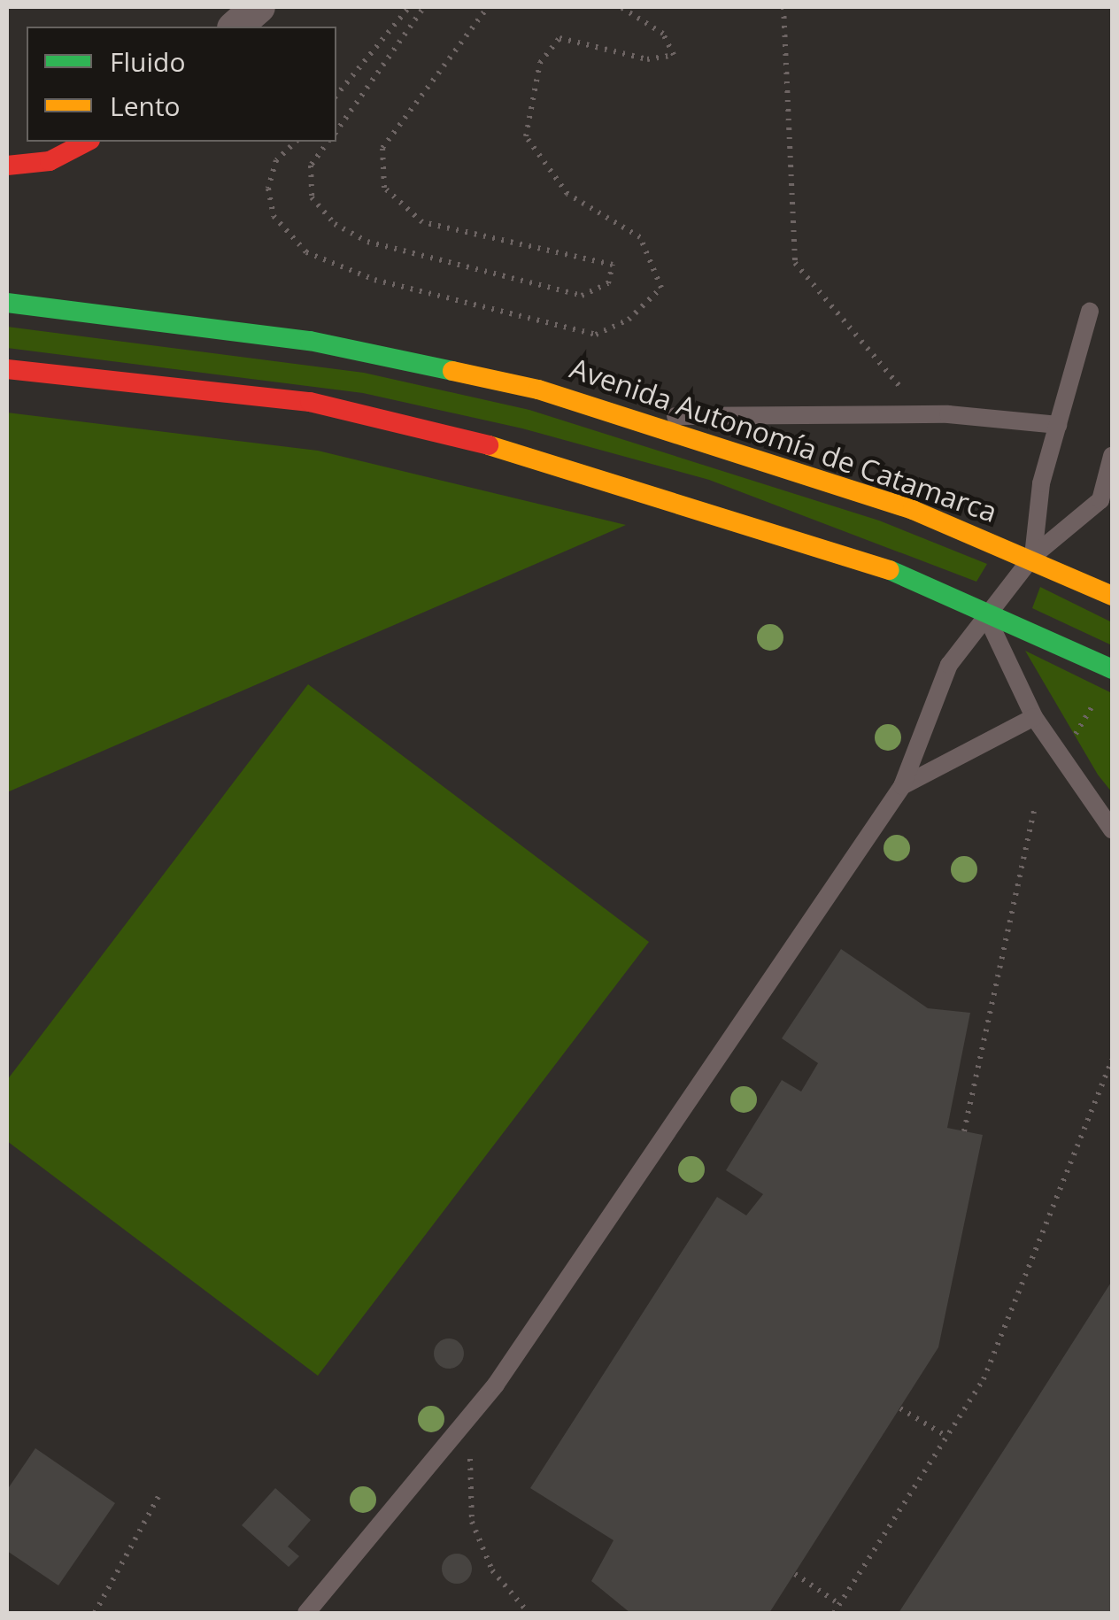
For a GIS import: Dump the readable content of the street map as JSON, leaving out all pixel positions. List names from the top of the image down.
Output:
{
  "streets": {
    "main road": ["Avenida Autonomía de Catamarca"]
  },
  "legend": ["Fluido", "Lento"]
}
